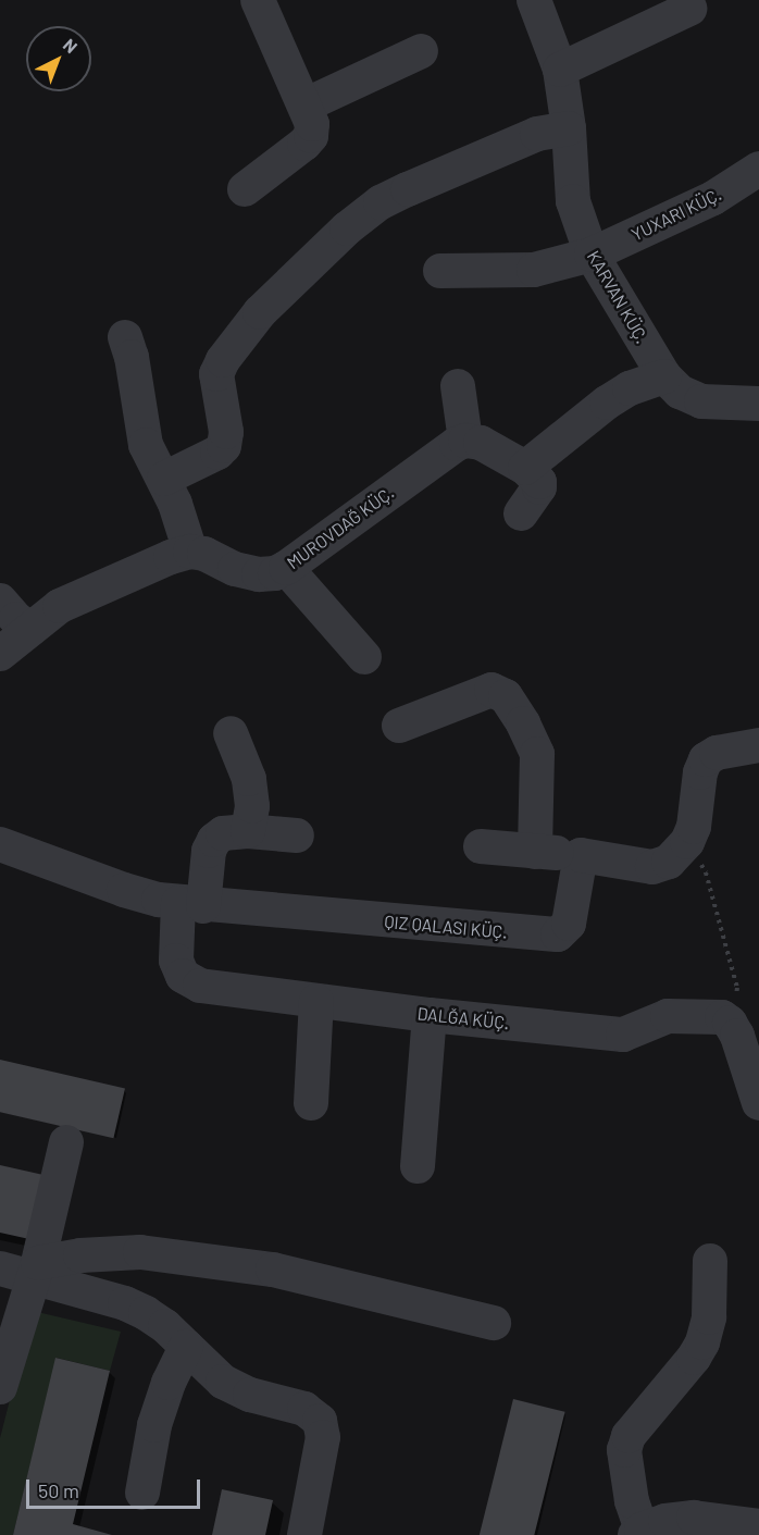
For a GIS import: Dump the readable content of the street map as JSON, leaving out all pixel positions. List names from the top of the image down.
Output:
{
  "streets": {
    "street": ["KARVAN KÜÇ.", "MUROVDAĞ KÜÇ.", "DALĞA KÜÇ."]
  },
  "scale_bar": "50 m",
  "north": "top right"
}
